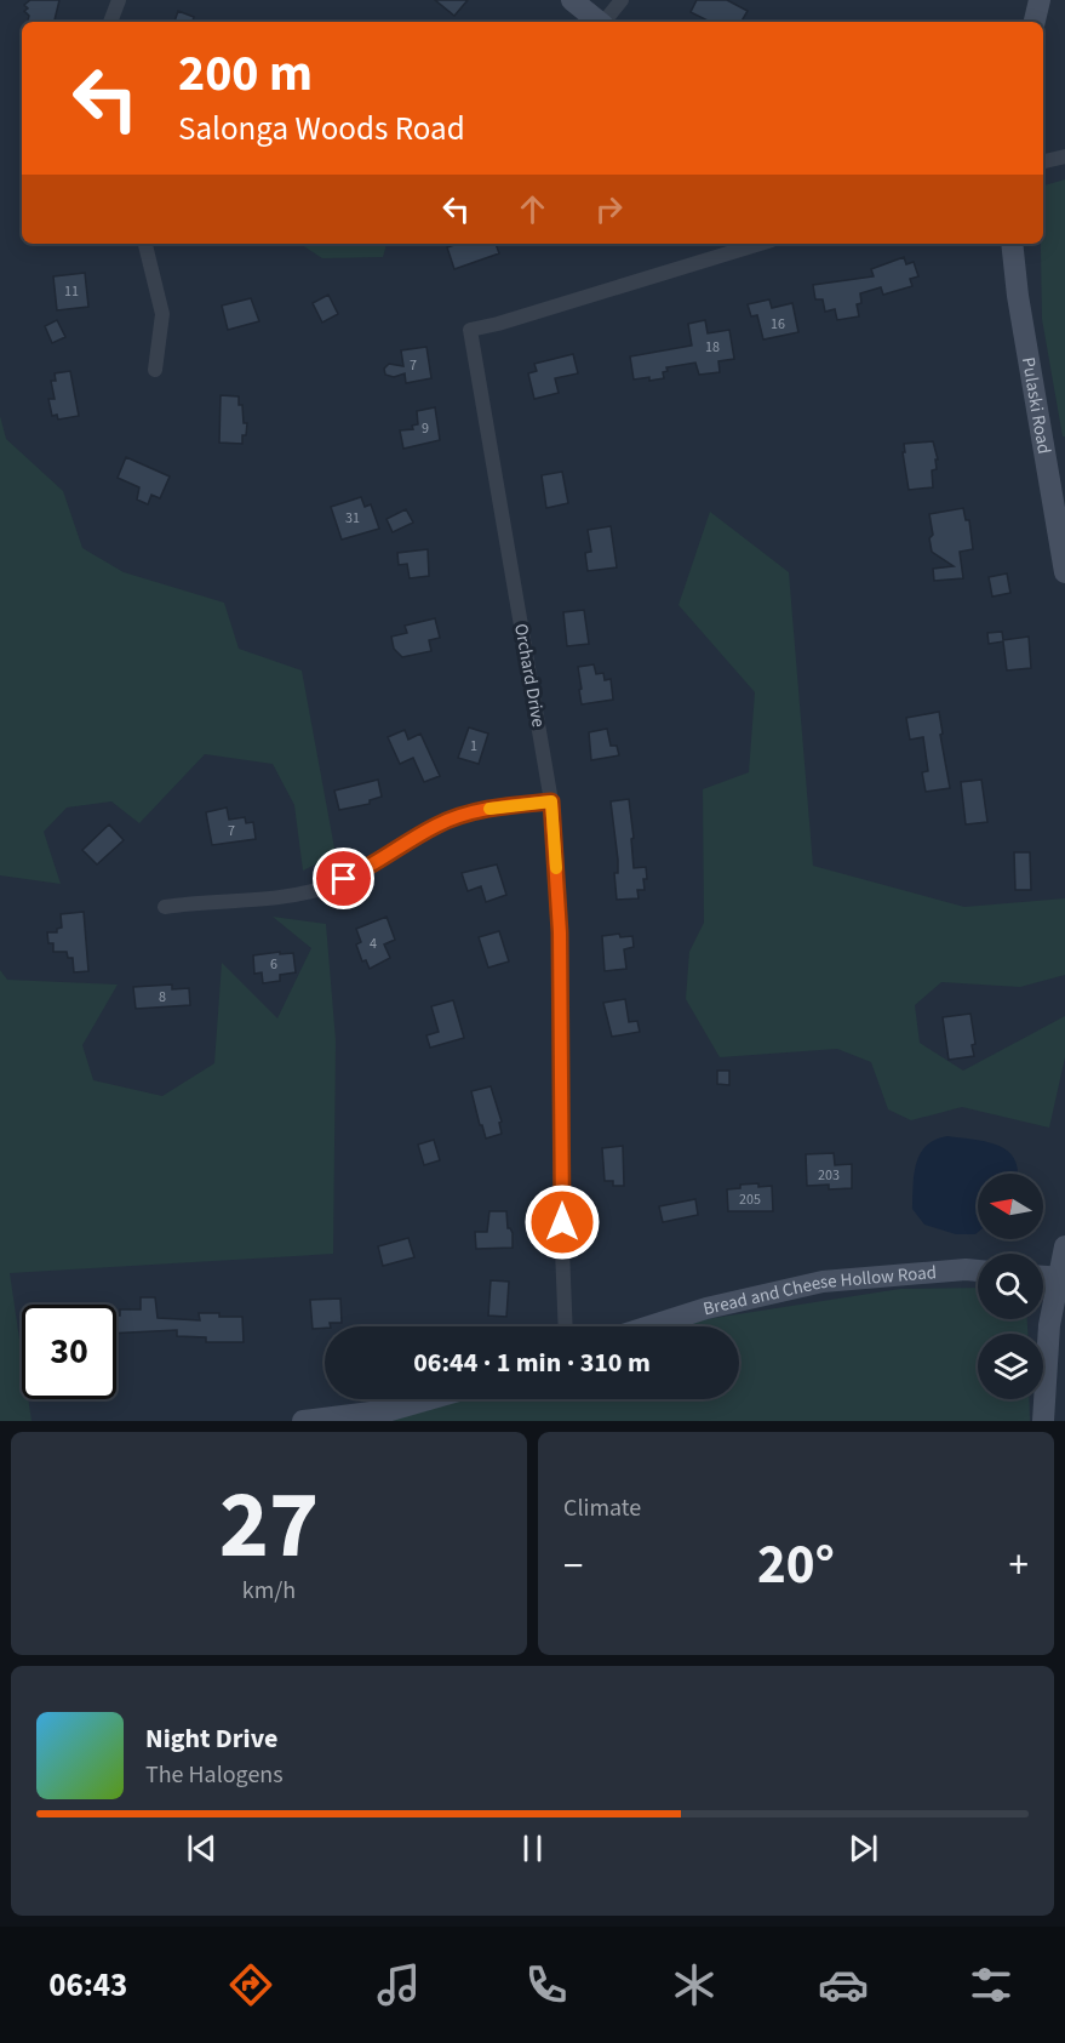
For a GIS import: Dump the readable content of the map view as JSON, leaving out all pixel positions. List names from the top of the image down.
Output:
{
  "streets": {
    "main road": ["Pulaski Road", "Bread and Cheese Hollow Road"],
    "street": ["Orchard Drive"]
  },
  "house_numbers": [
    "11",
    "16",
    "18",
    "7",
    "9",
    "31",
    "1",
    "7",
    "4",
    "6",
    "8",
    "203",
    "205"
  ],
  "north": "left",
  "page": {
    "turn": ["200 m", "Salonga Woods Road"],
    "limit": "30",
    "trip": "06:44 · 1 min · 310 m",
    "tile": [
      ["27", "km/h"],
      "Climate"
    ],
    "heat": ["−", "20°", "+"],
    "song": ["Night Drive", "The Halogens"],
    "tabs": "06:43"
  }
}
